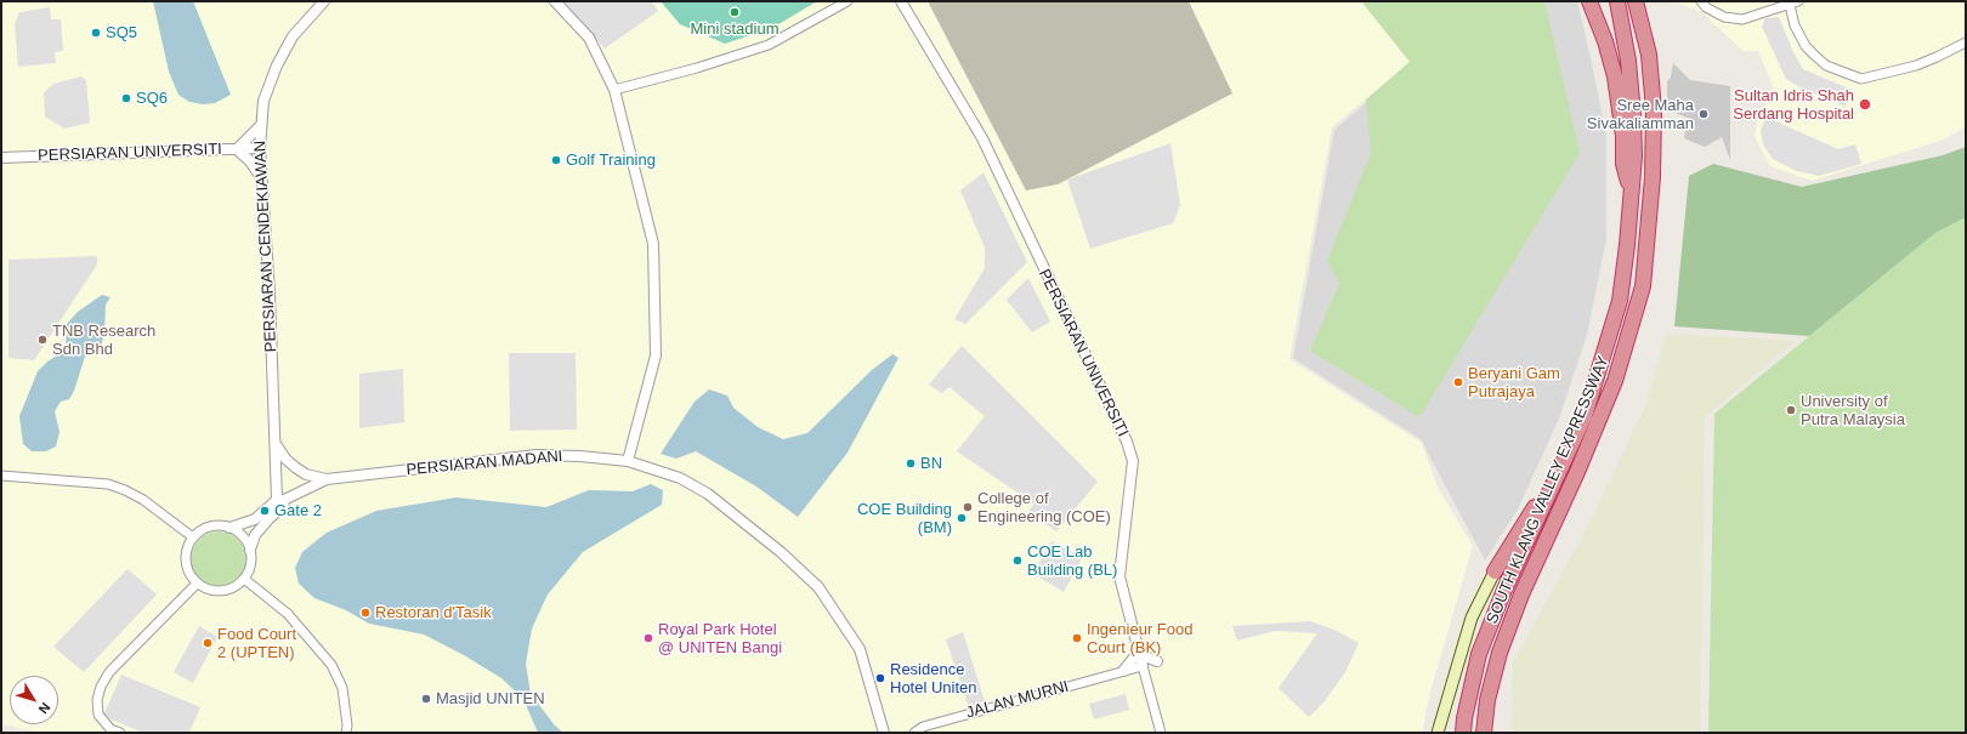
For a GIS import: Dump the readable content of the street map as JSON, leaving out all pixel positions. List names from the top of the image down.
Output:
{
  "streets": {
    "highway": ["SOUTH KLANG VALLEY EXPRESSWAY"],
    "street": [
      "PERSIARAN UNIVERSITI",
      "PERSIARAN CENDEKIAWAN",
      "PERSIARAN MADANI",
      "JALAN MURNI"
    ]
  },
  "crossings": [
    ["PERSIARAN UNIVERSITI", "PERSIARAN CENDEKIAWAN"],
    ["PERSIARAN UNIVERSITI", "JALAN MURNI"]
  ],
  "places": [
    "Mini stadium",
    "SQ5",
    "SQ6",
    "Sultan Idris Shah Serdang Hospital",
    "Sree Maha Sivakaliamman",
    "Golf Training",
    "TNB Research Sdn Bhd",
    "Beryani Gam Putrajaya",
    "University of Putra Malaysia",
    "BN",
    "College of Engineering (COE)",
    "Gate 2",
    "COE Building (BM)",
    "COE Lab Building (BL)",
    "Restoran d'Tasik",
    "Royal Park Hotel @ UNITEN Bangi",
    "Ingenieur Food Court (BK)",
    "Food Court 2 (UPTEN)",
    "Residence Hotel Uniten",
    "Masjid UNITEN"
  ],
  "north": "bottom right"
}
